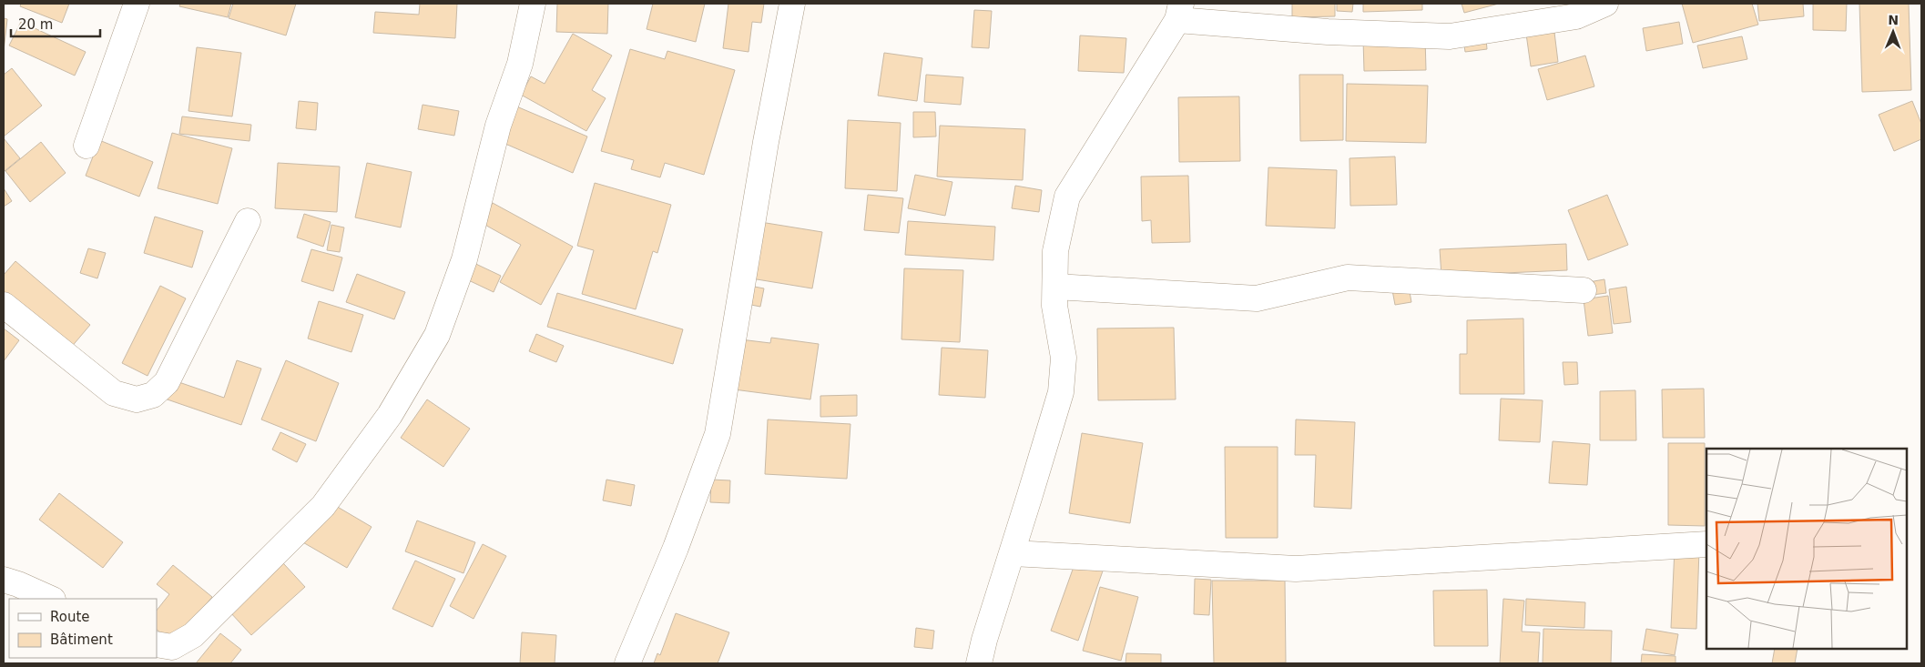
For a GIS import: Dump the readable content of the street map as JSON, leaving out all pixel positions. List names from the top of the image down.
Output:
{
  "legend": ["Route", "Bâtiment"],
  "scale_bar": "20 m",
  "north": "top"
}
